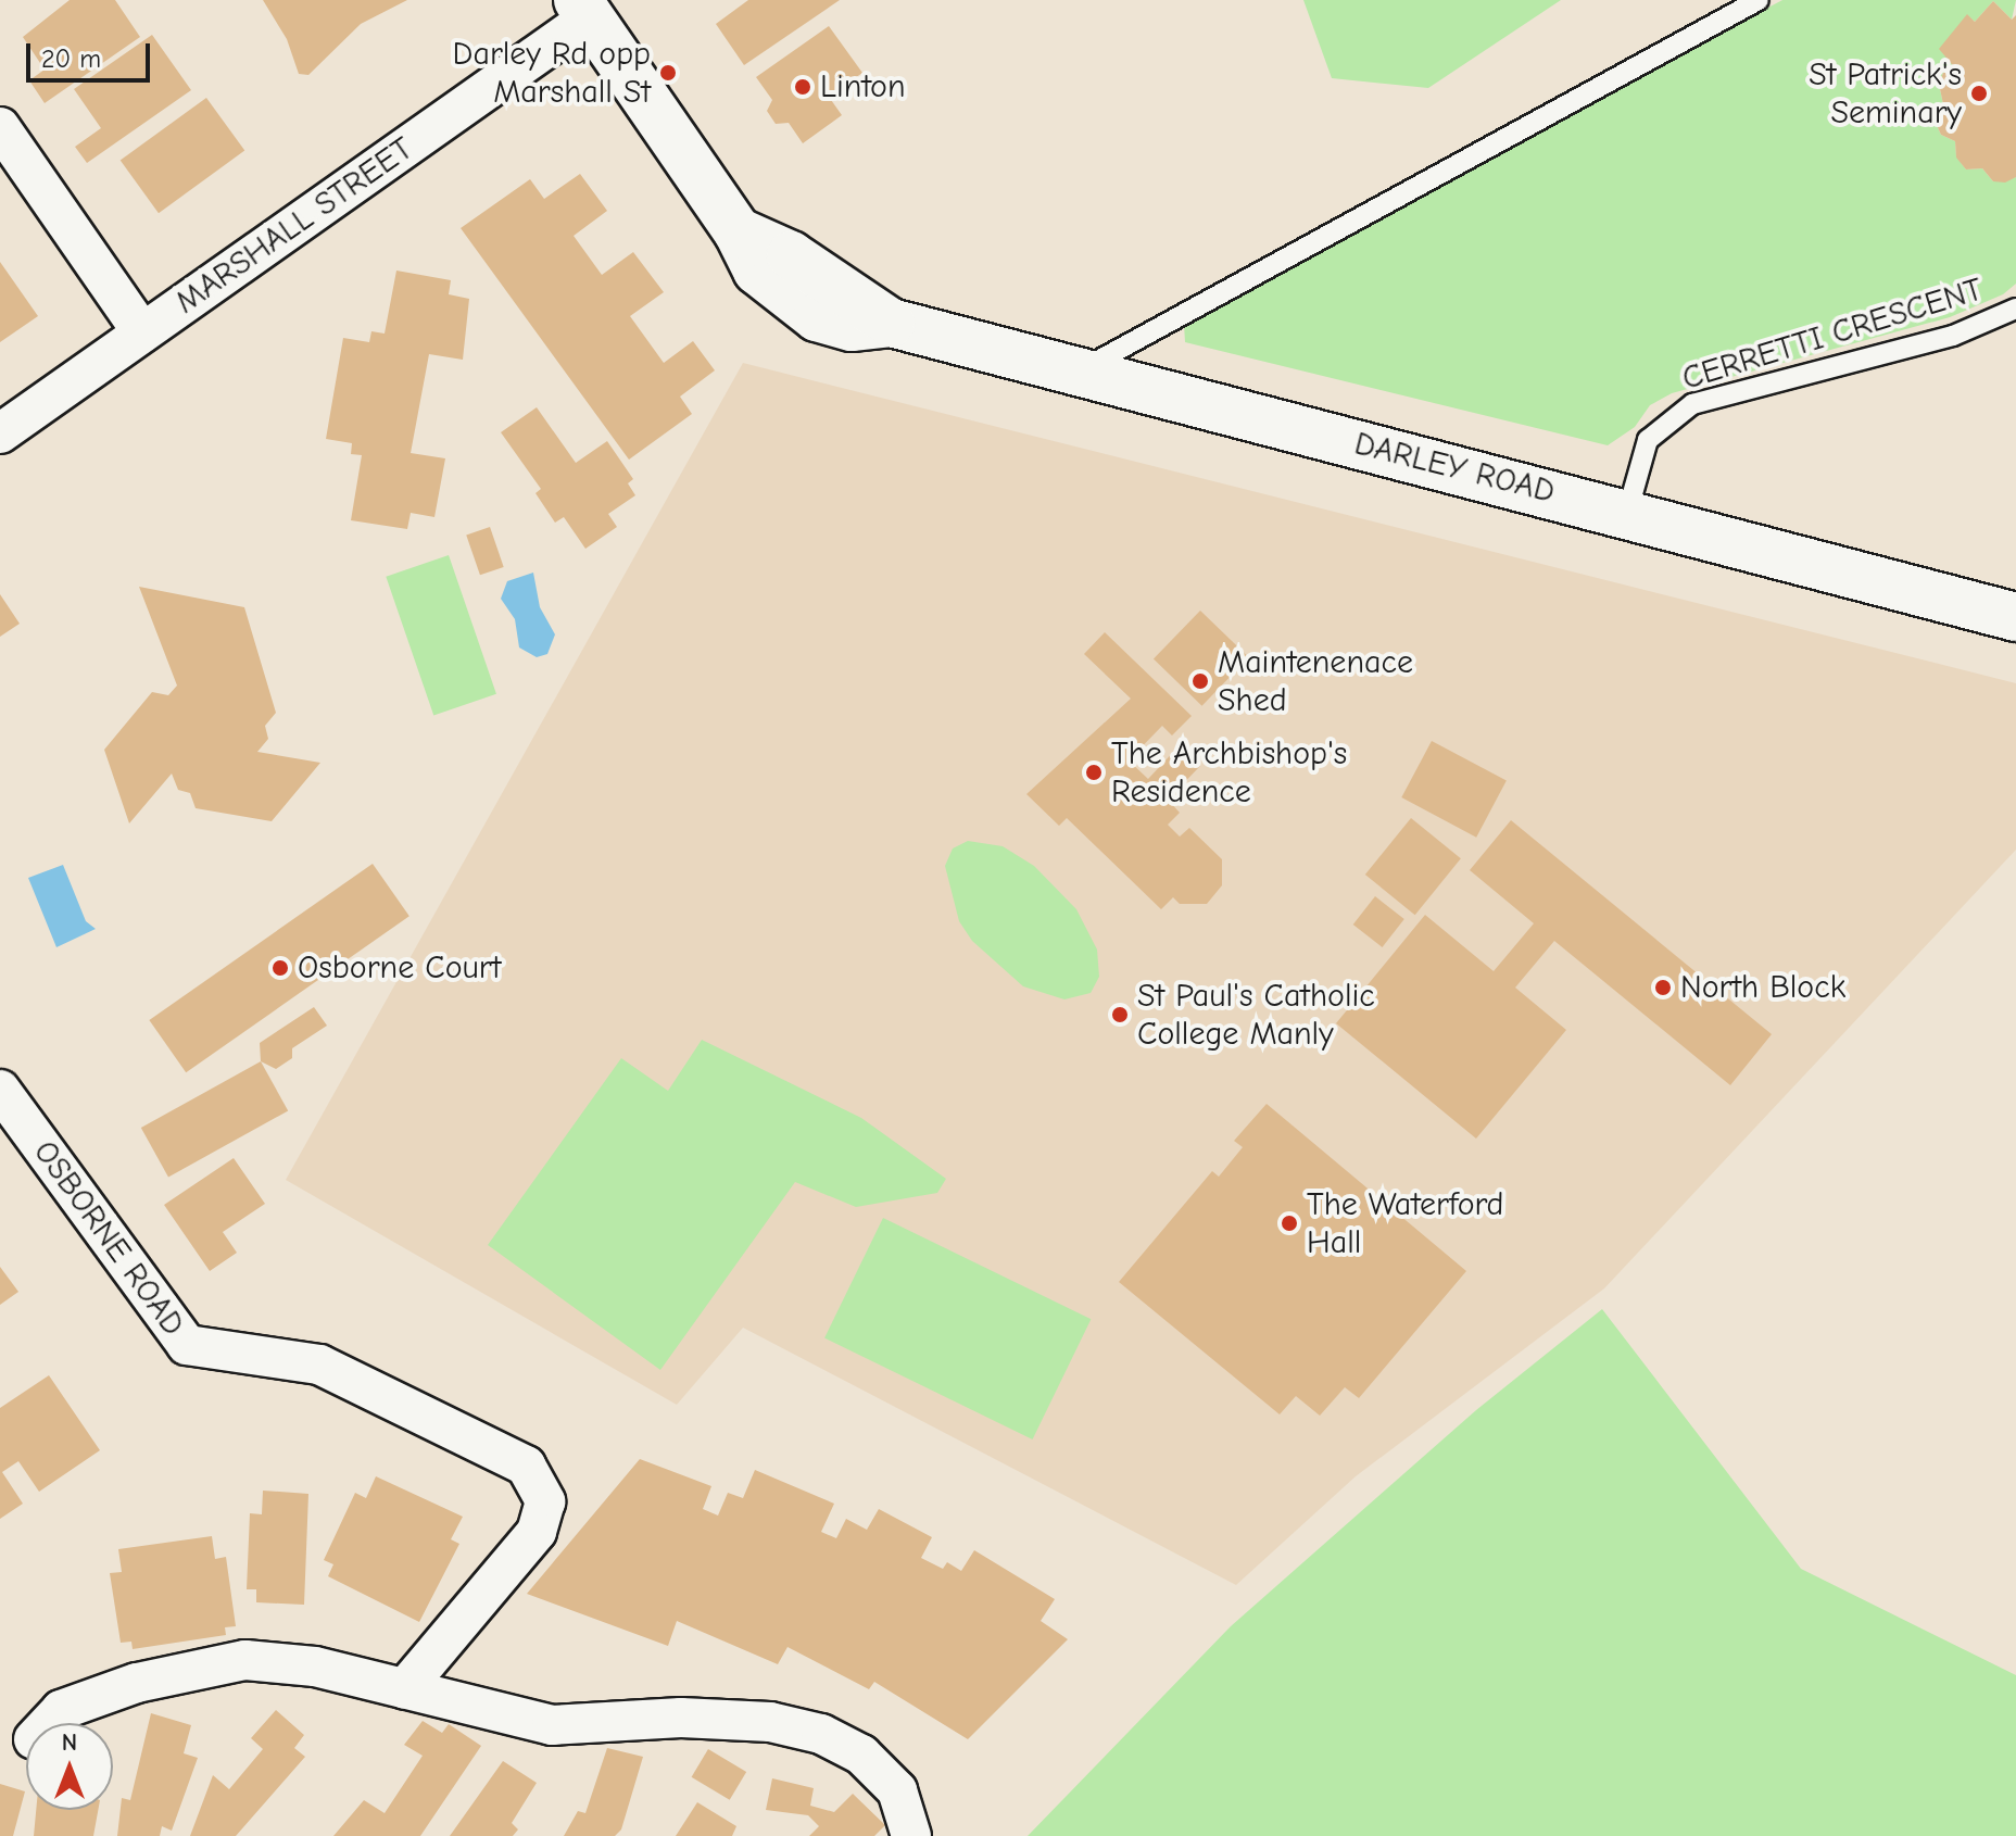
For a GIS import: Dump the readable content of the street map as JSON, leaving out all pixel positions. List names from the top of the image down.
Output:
{
  "streets": {
    "street": ["MARSHALL STREET", "DARLEY ROAD", "OSBORNE ROAD"],
    "lane": ["CERRETTI CRESCENT"]
  },
  "crossings": [
    ["MARSHALL STREET", "DARLEY ROAD"],
    ["CERRETTI CRESCENT", "DARLEY ROAD"]
  ],
  "places": [
    "Darley Rd opp Marshall St",
    "Linton",
    "St Patrick's Seminary",
    "Maintenenace Shed",
    "The Archbishop's Residence",
    "Osborne Court",
    "North Block",
    "St Paul's Catholic College Manly",
    "The Waterford Hall"
  ],
  "scale_bar": "20 m",
  "north": "top"
}
